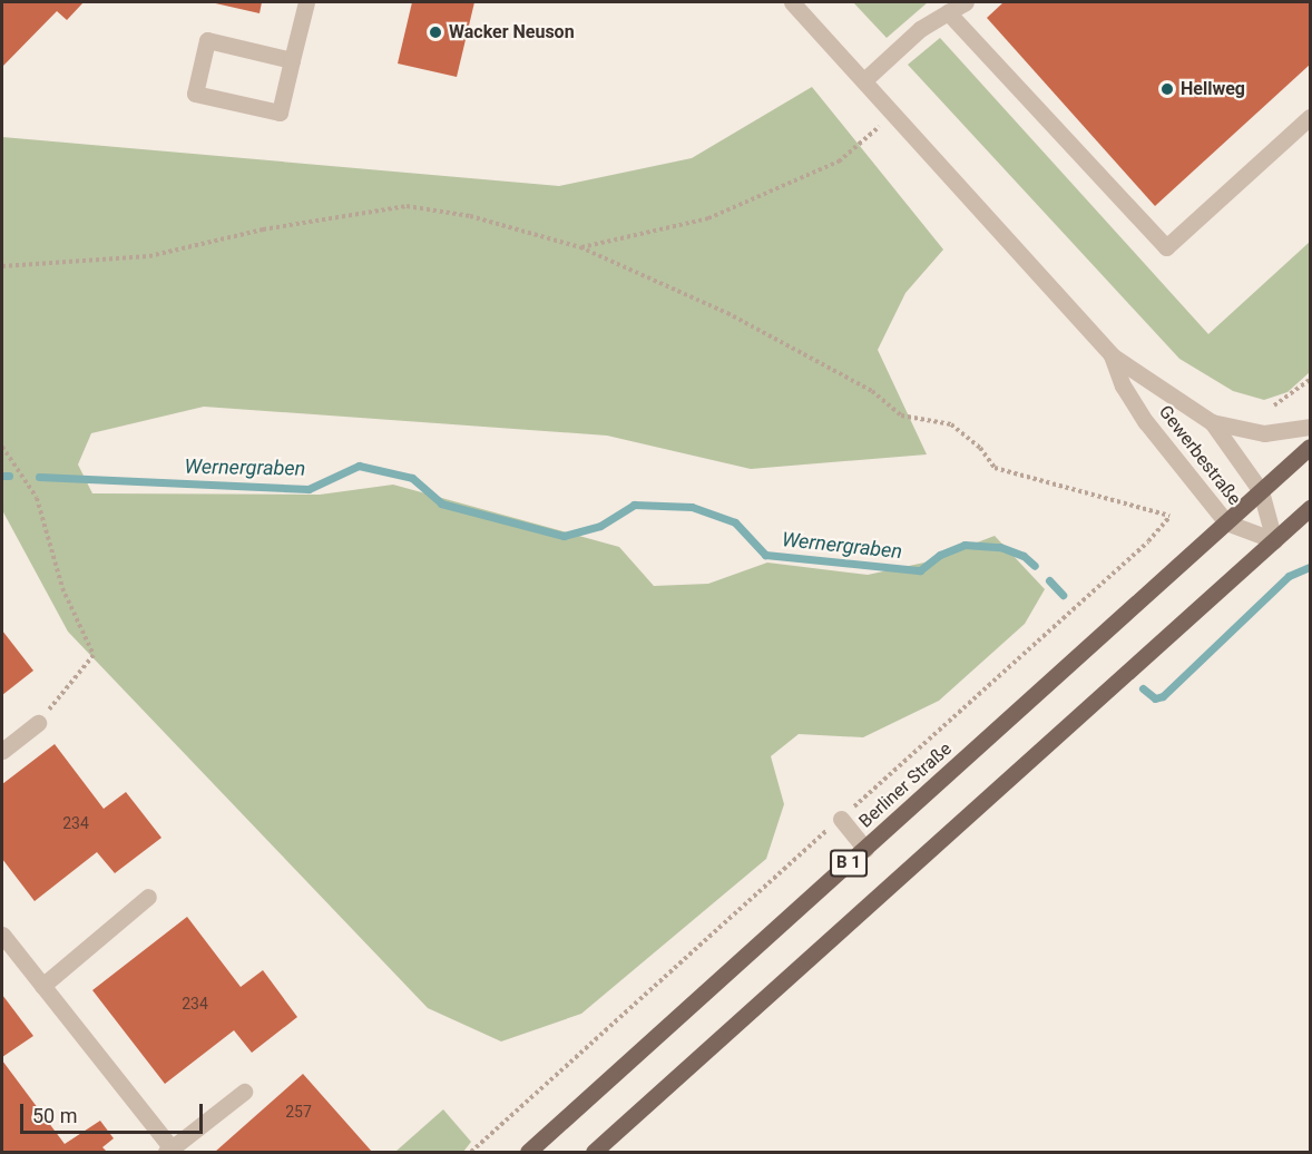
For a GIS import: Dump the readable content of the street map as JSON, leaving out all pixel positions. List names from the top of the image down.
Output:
{
  "streets": {
    "main road": ["Berliner Straße", "B 1"],
    "street": ["Gewerbestraße"]
  },
  "crossings": [
    ["Gewerbestraße", "Berliner Straße"],
    ["Gewerbestraße", "B 1"]
  ],
  "water": ["Wernergraben"],
  "places": ["Wacker Neuson", "Hellweg"],
  "house_numbers": ["234", "234", "257"],
  "scale_bar": "50 m"
}
